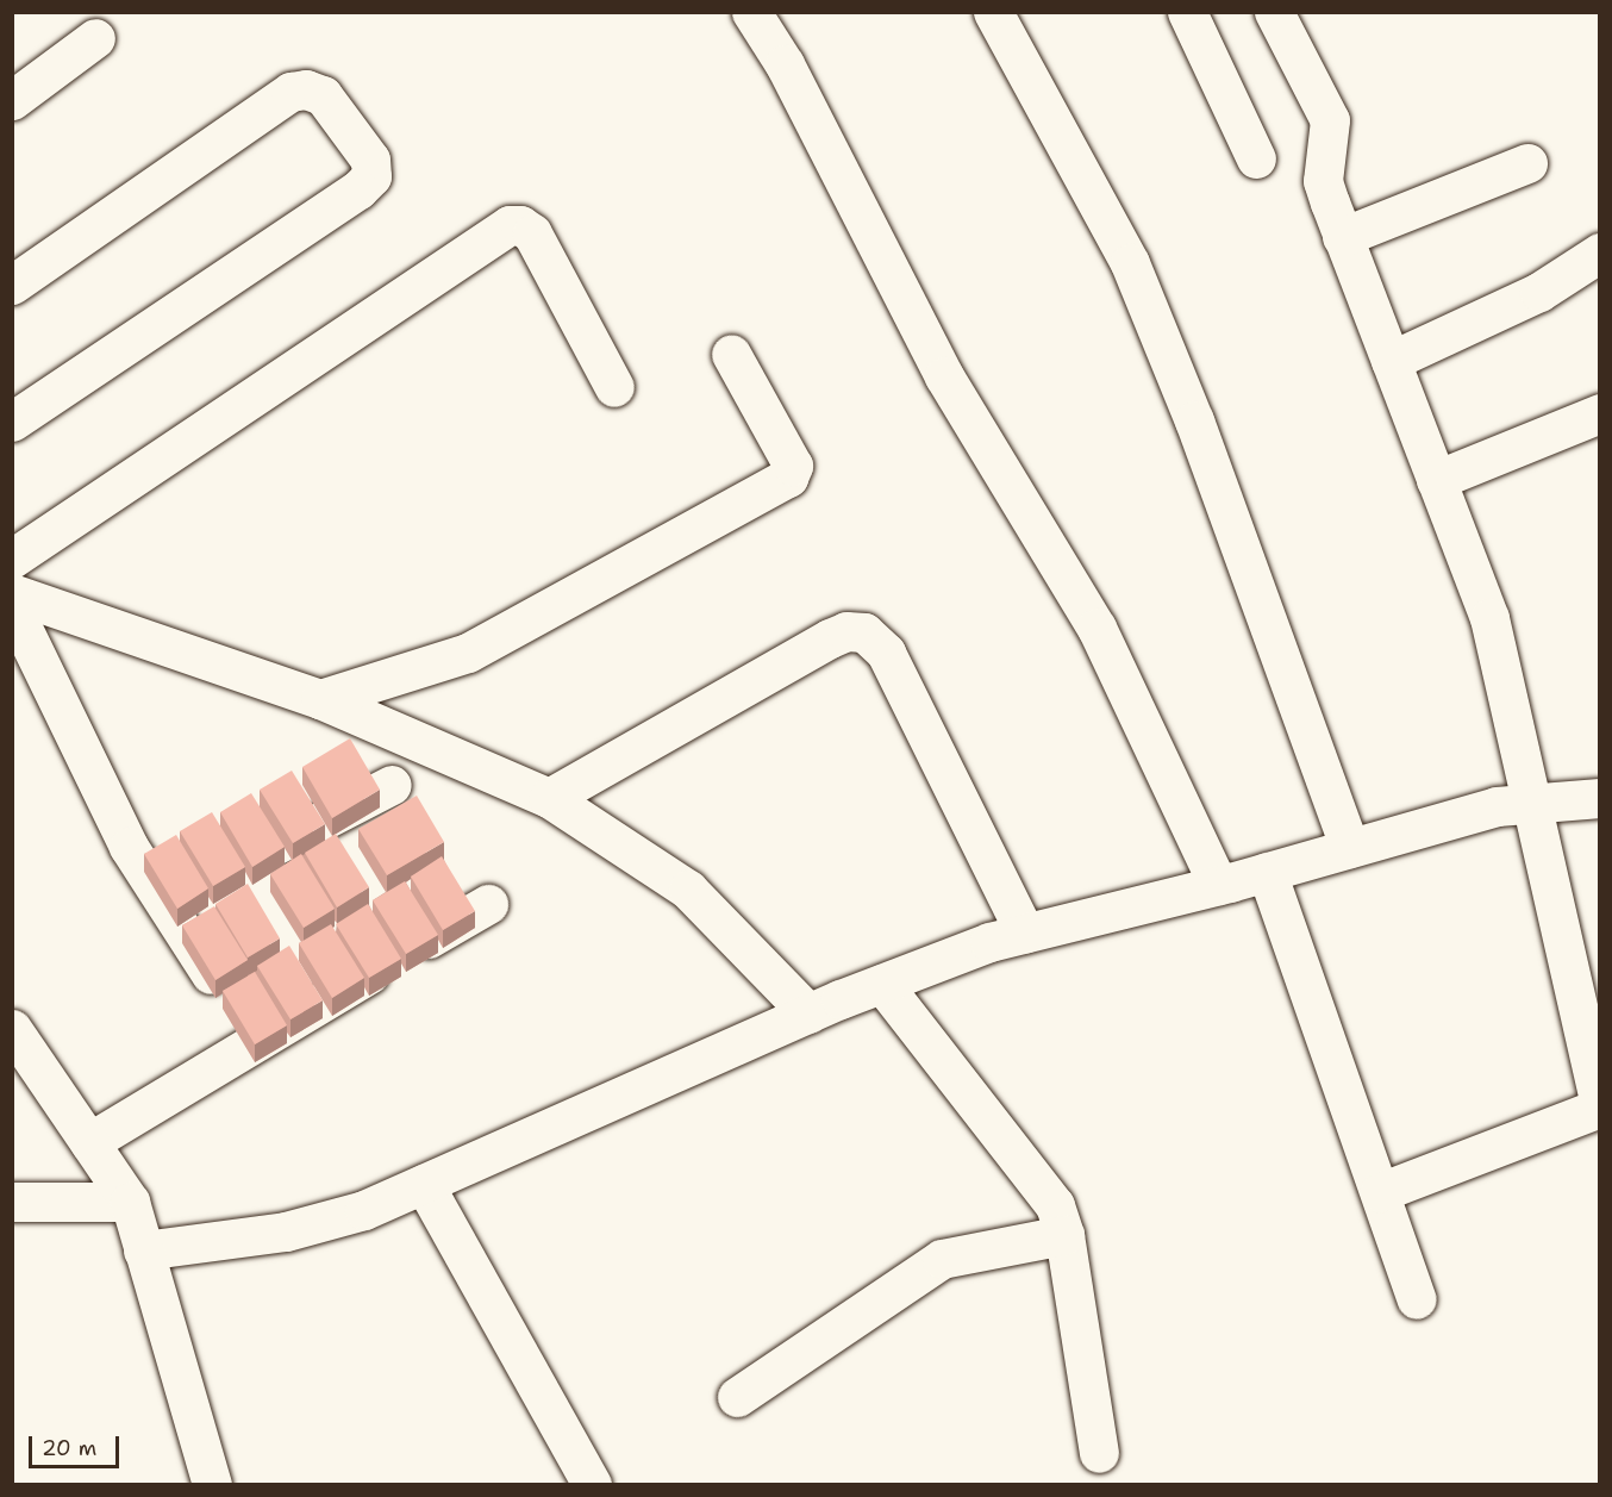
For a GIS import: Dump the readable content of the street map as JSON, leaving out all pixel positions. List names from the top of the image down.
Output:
{
  "scale_bar": "20 m"
}
